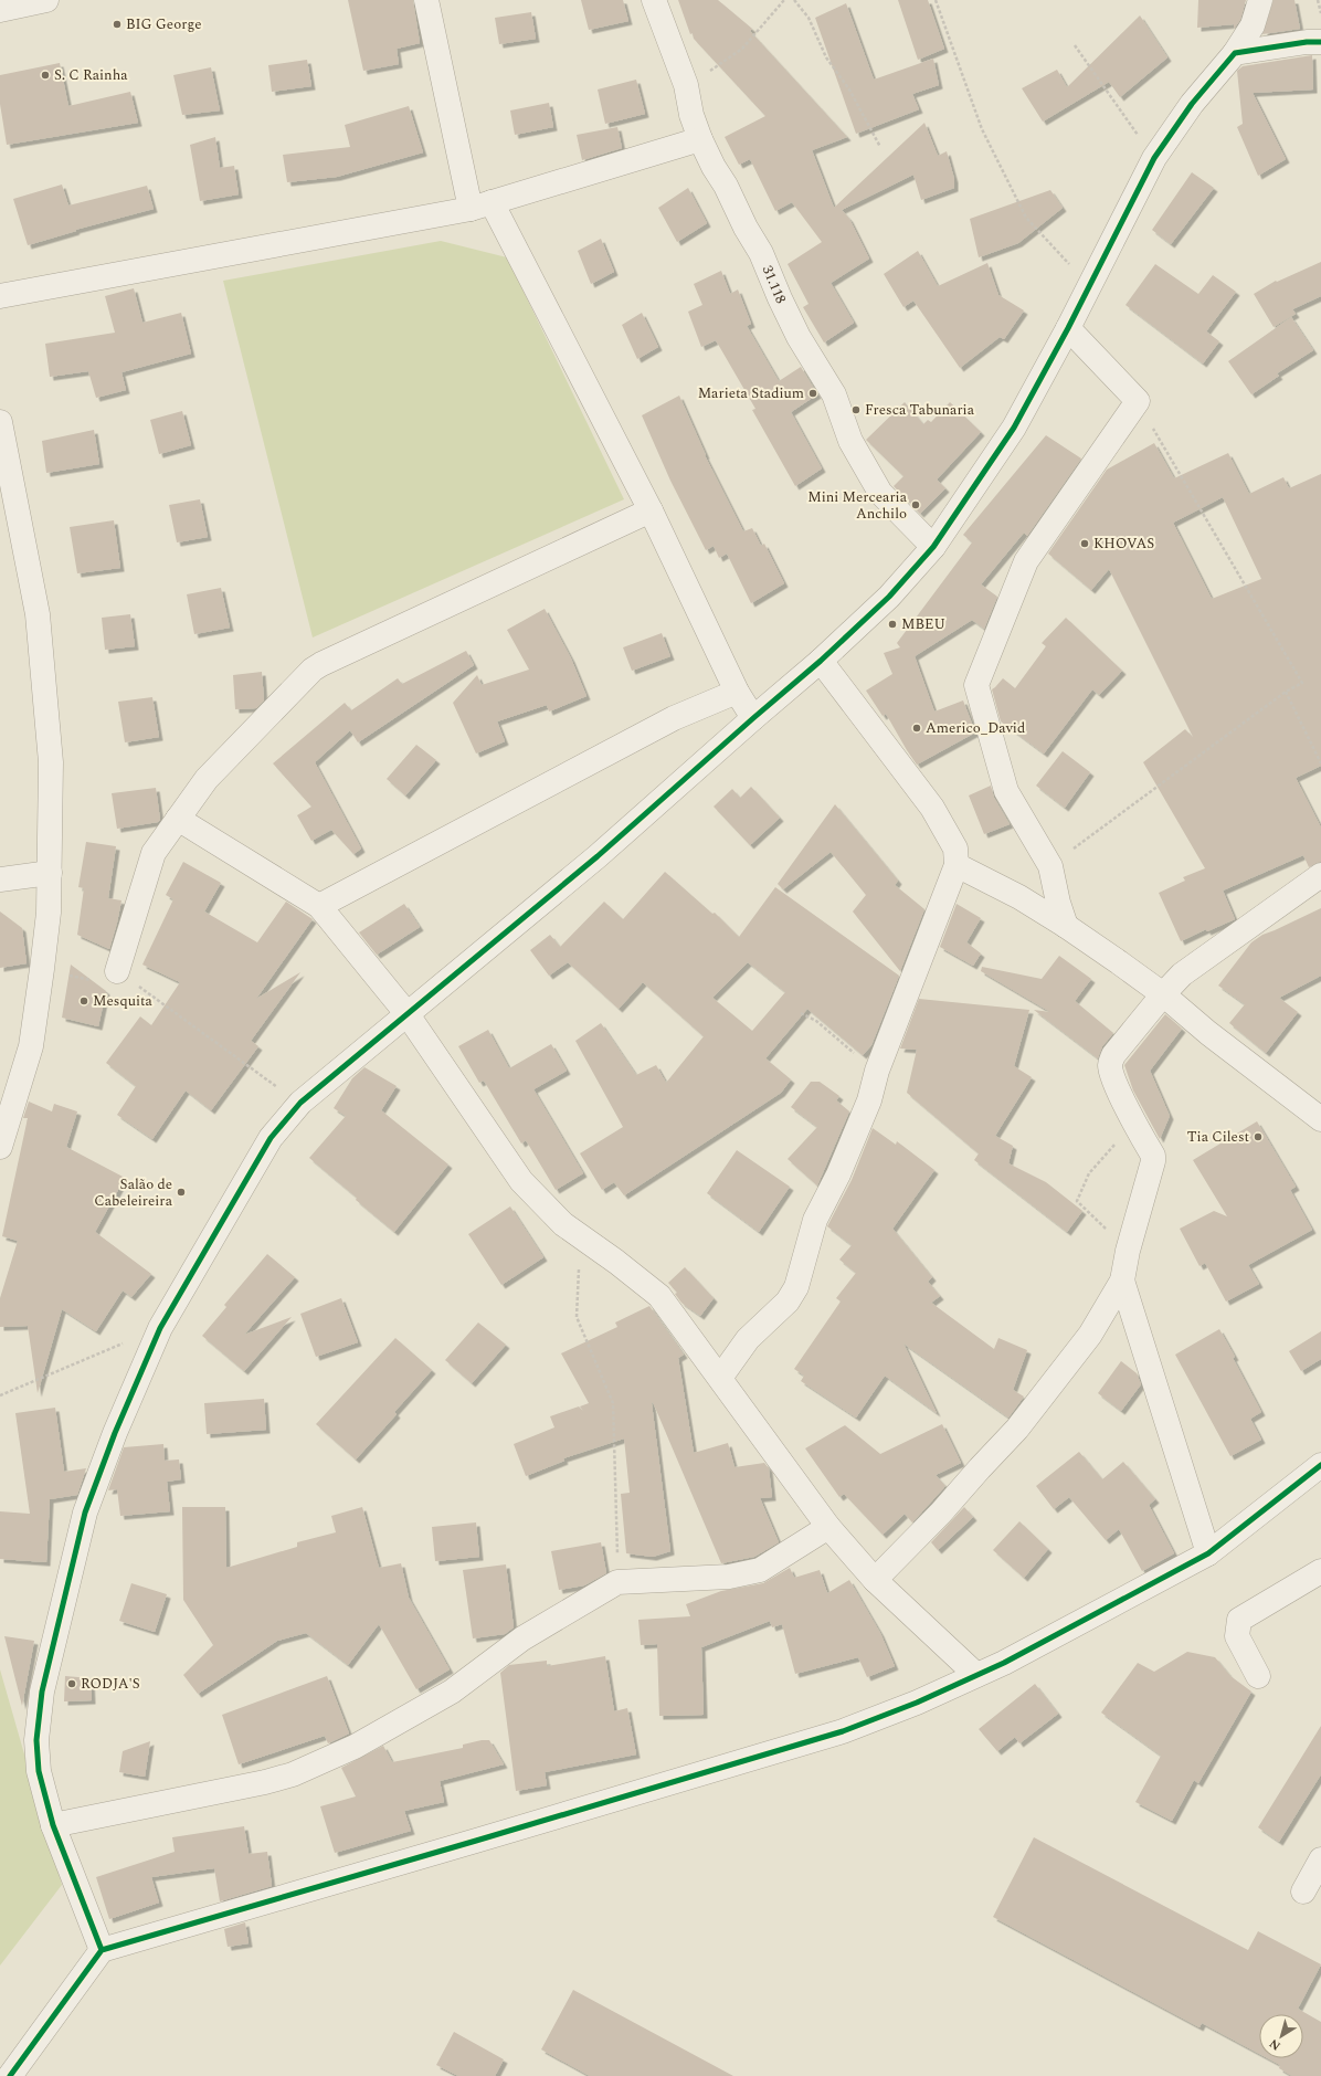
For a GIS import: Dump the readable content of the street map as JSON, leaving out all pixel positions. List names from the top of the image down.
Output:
{
  "streets": {
    "street": ["31.118"]
  },
  "places": [
    "BIG George",
    "S. C Rainha",
    "Marieta Stadium",
    "Fresca Tabunaria",
    "Mini Mercearia Anchilo",
    "KHOVAS",
    "MBEU",
    "Americo_David",
    "Mesquita",
    "Tia Cilest",
    "Salão de Cabeleireira",
    "RODJA'S"
  ],
  "north": "bottom left"
}
